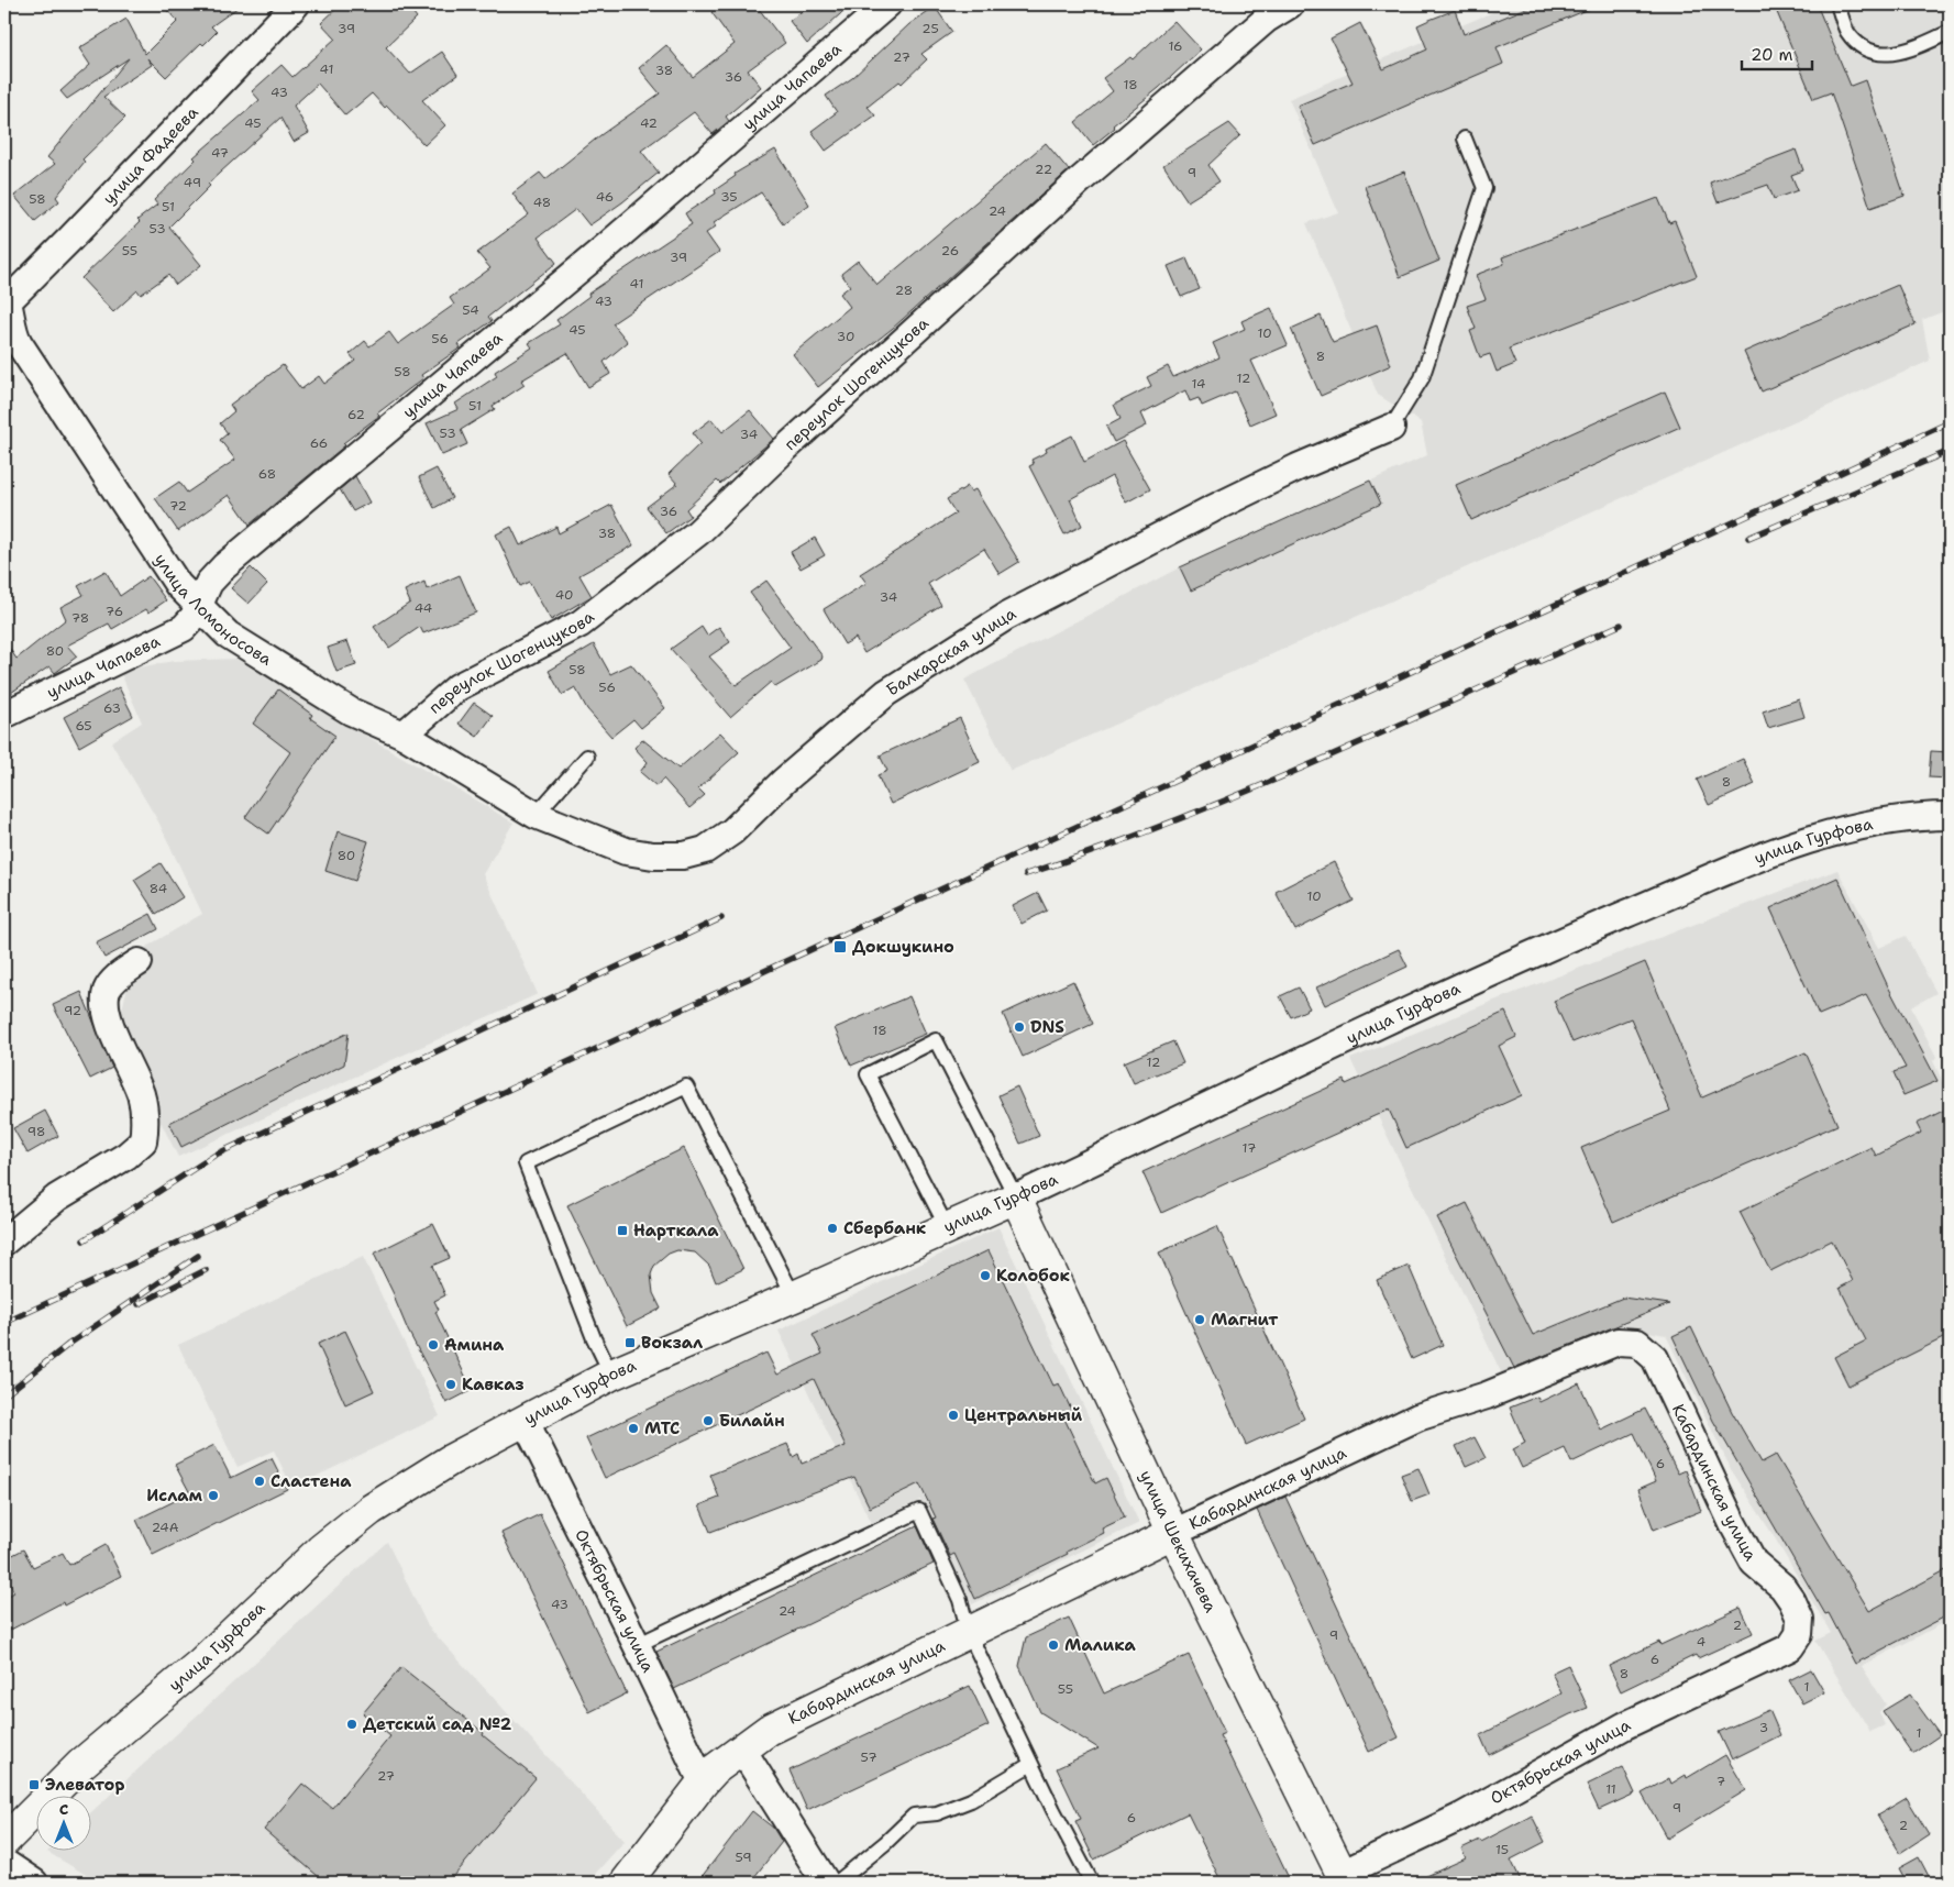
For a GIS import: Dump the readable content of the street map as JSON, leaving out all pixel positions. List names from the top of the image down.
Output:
{
  "streets": {
    "street": [
      "улица Чапаева",
      "улица Фадеева",
      "переулок Шогенцукова",
      "улица Ломоносова",
      "Балкарская улица",
      "улица Гурфова",
      "Кабардинская улица",
      "улица Шекихачева",
      "Октябрьская улица"
    ]
  },
  "crossings": [
    ["улица Чапаева", "улица Ломоносова"],
    ["улица Фадеева", "улица Ломоносова"],
    ["переулок Шогенцукова", "улица Ломоносова"],
    ["улица Ломоносова", "Балкарская улица"],
    ["улица Гурфова", "улица Шекихачева"],
    ["улица Гурфова", "Октябрьская улица"],
    ["Кабардинская улица", "улица Шекихачева"],
    ["Кабардинская улица", "Октябрьская улица"],
    ["улица Шекихачева", "Октябрьская улица"]
  ],
  "places": {
    "transit": [
      "Докшукино",
      "Нарткала",
      "Вокзал",
      "Элеватор"
    ],
    "other": [
      "DNS",
      "Сбербанк",
      "Колобок",
      "Магнит",
      "Амина",
      "Кавказ",
      "Центральный",
      "Билайн",
      "МТС",
      "Сластена",
      "Ислам",
      "Малика",
      "Детский сад №2"
    ]
  },
  "house_numbers": [
    "39",
    "25",
    "16",
    "27",
    "41",
    "38",
    "36",
    "18",
    "43",
    "45",
    "42",
    "47",
    "22",
    "9",
    "49",
    "46",
    "35",
    "58",
    "48",
    "51",
    "24",
    "53",
    "55",
    "26",
    "39",
    "41",
    "28",
    "43",
    "54",
    "45",
    "10",
    "30",
    "56",
    "8",
    "58",
    "12",
    "14",
    "51",
    "62",
    "53",
    "34",
    "66",
    "68",
    "72",
    "36",
    "38",
    "40",
    "34",
    "44",
    "76",
    "78",
    "80",
    "58",
    "56",
    "63",
    "65",
    "8",
    "80",
    "84",
    "10",
    "92",
    "18",
    "12",
    "98",
    "17",
    "6",
    "24А",
    "43",
    "24",
    "2",
    "9",
    "4",
    "6",
    "8",
    "1",
    "55",
    "3",
    "1",
    "57",
    "27",
    "7",
    "11",
    "9",
    "6",
    "2",
    "15",
    "59"
  ],
  "scale_bar": "20 m",
  "north": "top"
}
